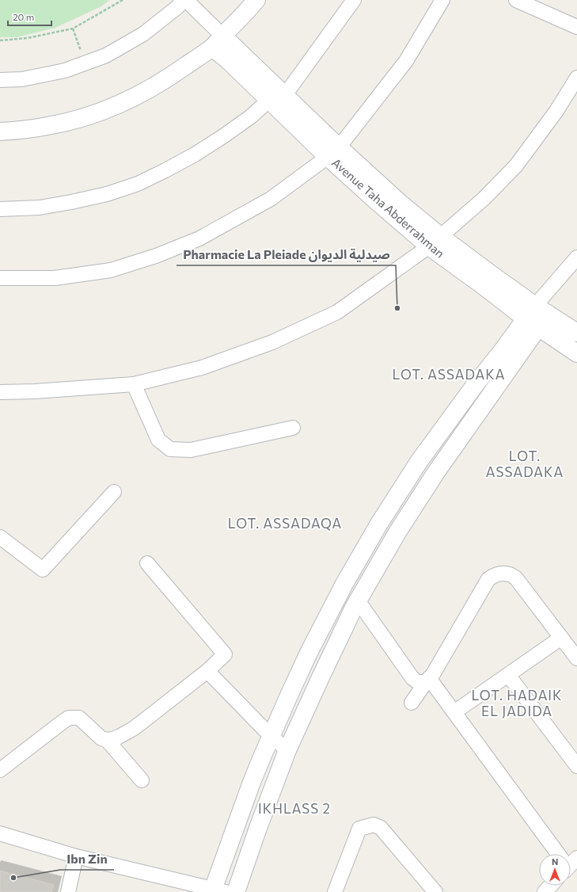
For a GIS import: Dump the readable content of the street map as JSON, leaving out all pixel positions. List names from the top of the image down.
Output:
{
  "streets": {
    "street": ["Avenue Taha Abderrahman"]
  },
  "districts": [
    "LOT. ASSADAKA",
    "LOT. ASSADAKA",
    "LOT. ASSADAQA",
    "LOT. HADAIK EL JADIDA",
    "IKHLASS 2"
  ],
  "places": ["Pharmacie La Pleiade صيدلية الديوان", "Ibn Zin"],
  "scale_bar": "20 m",
  "north": "top"
}
